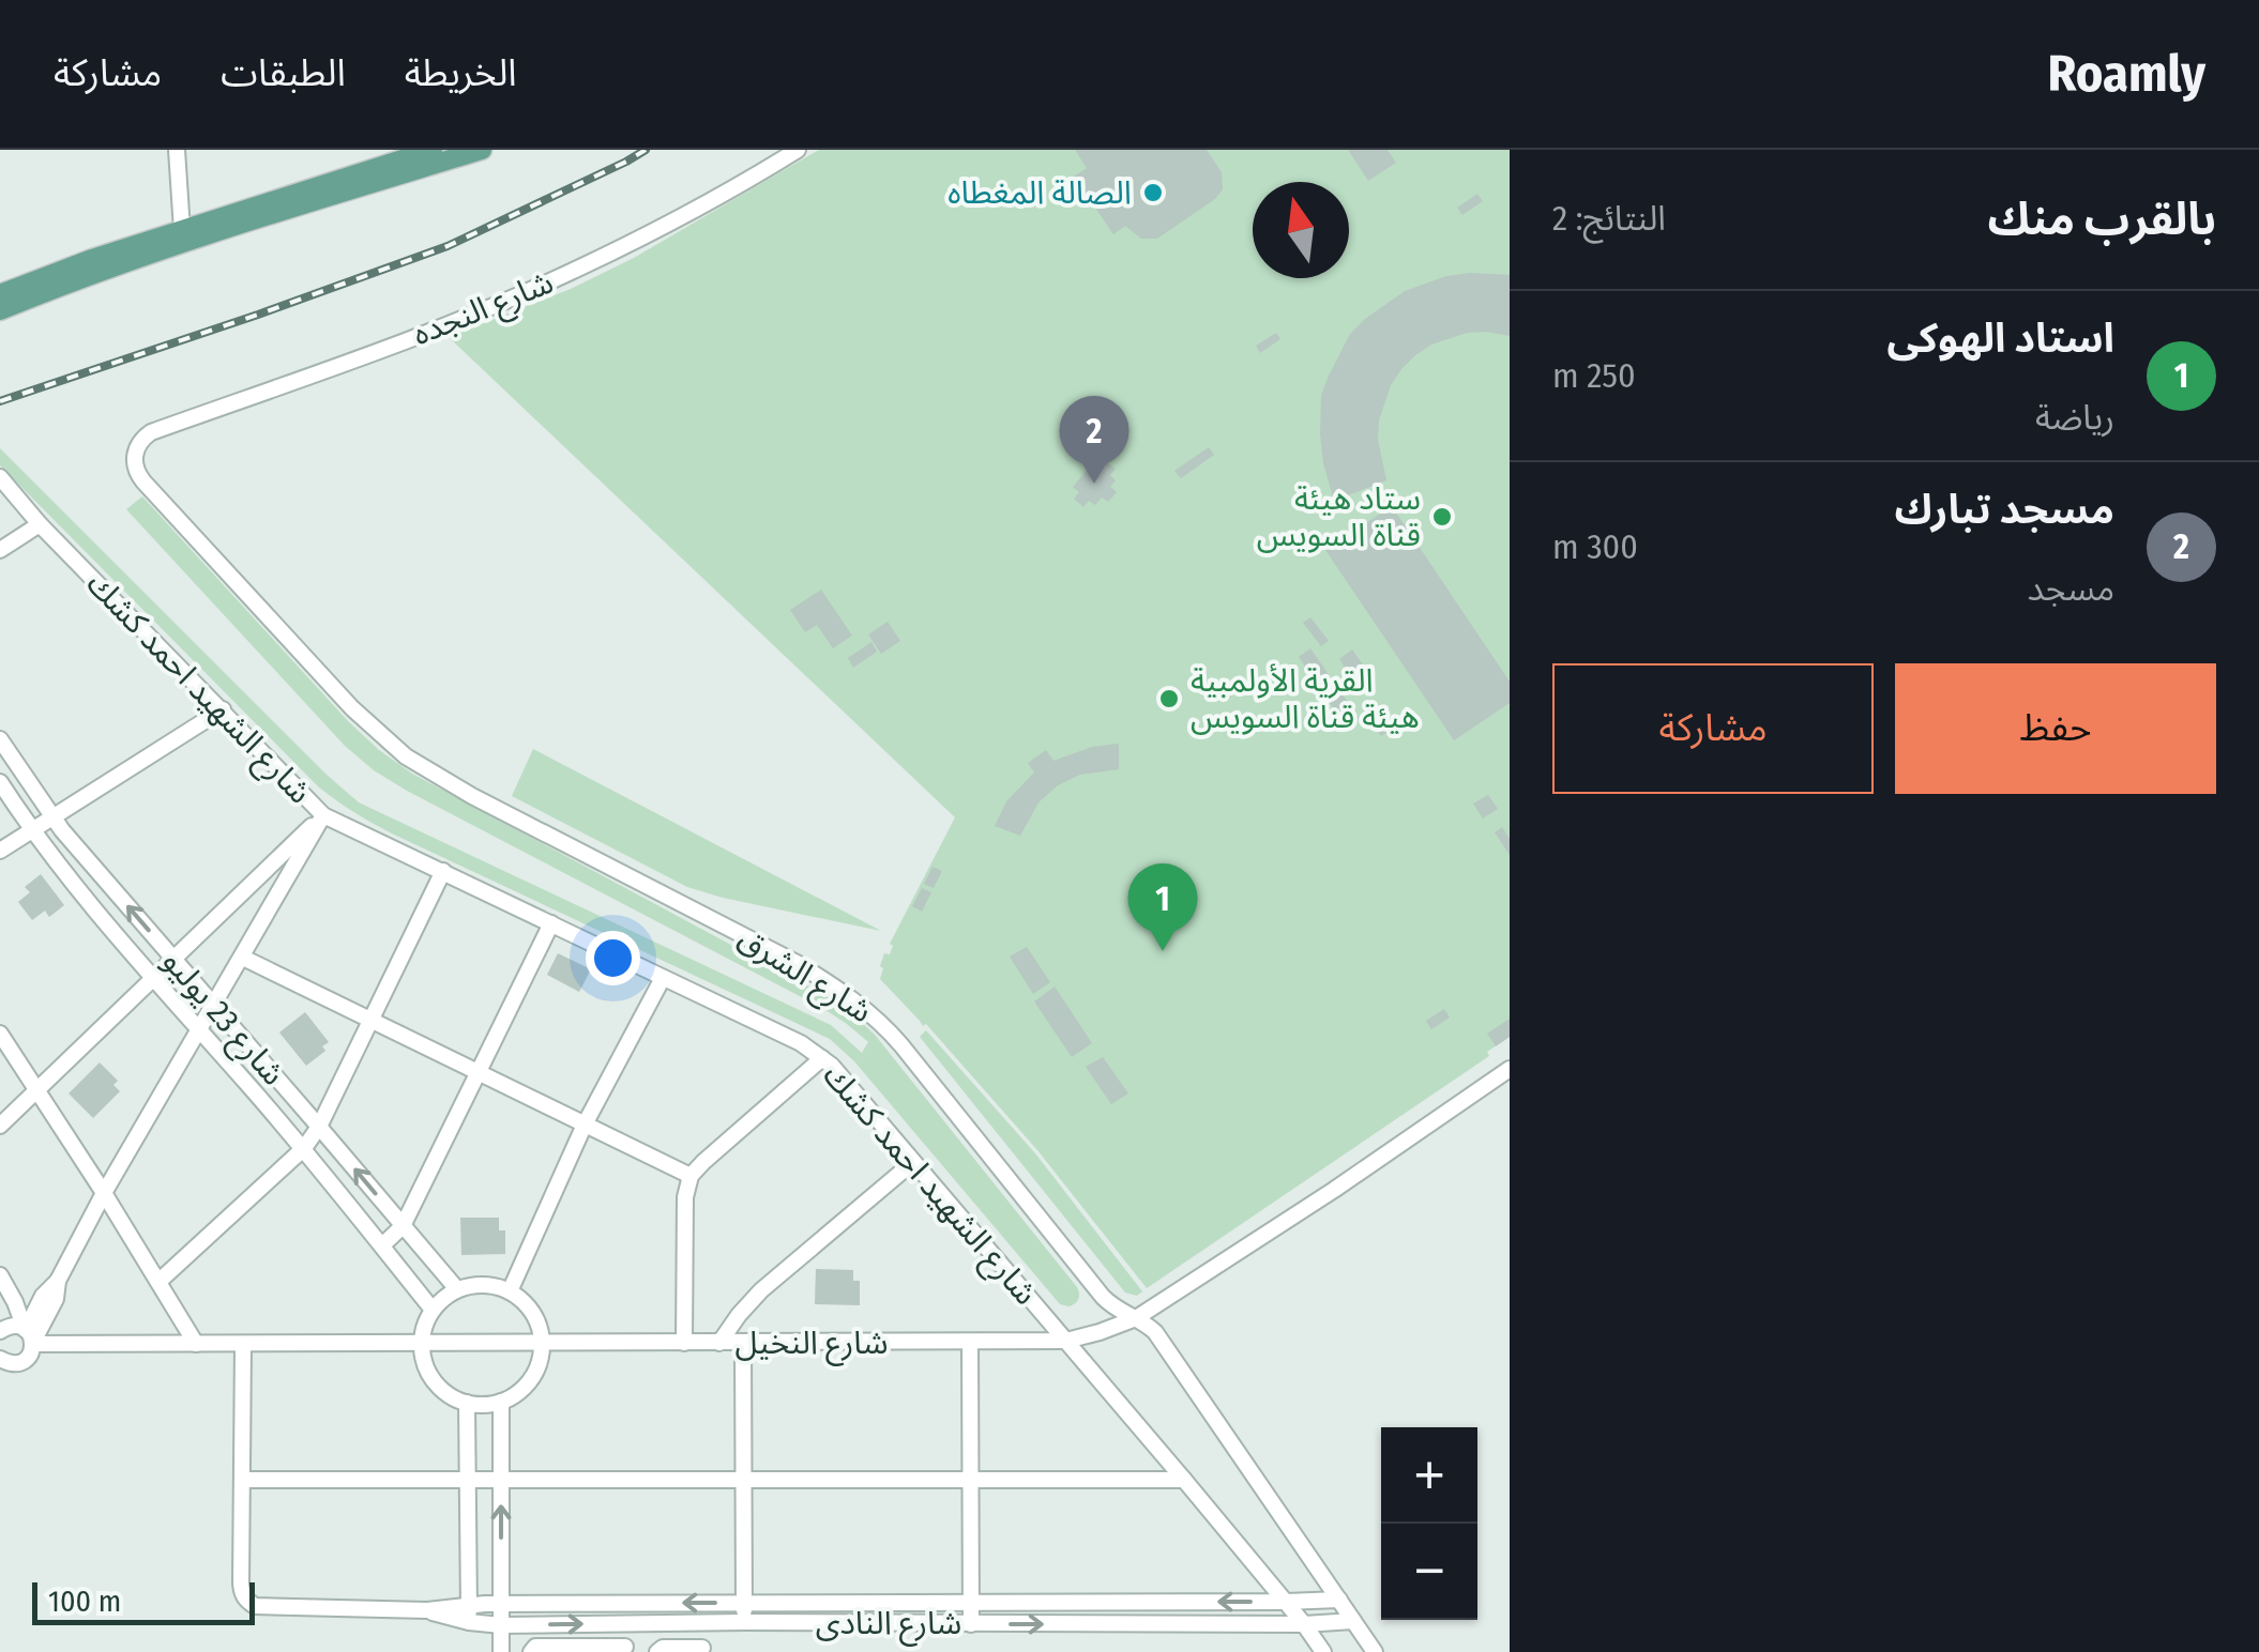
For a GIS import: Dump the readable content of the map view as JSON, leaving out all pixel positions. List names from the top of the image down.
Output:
{
  "streets": {
    "street": [
      "شارع النجده",
      "شارع الشهيد احمد كشك",
      "شارع الشرق",
      "شارع 23 يوليو",
      "شارع النخيل",
      "شارع النادى"
    ]
  },
  "crossings": [
    ["شارع النجده", "شارع الشرق"],
    ["شارع الشهيد احمد كشك", "شارع النخيل"],
    ["شارع الشهيد احمد كشك", "شارع النادى"],
    ["شارع الشرق", "شارع النخيل"],
    ["شارع الشرق", "شارع النادى"],
    ["شارع النخيل", "شارع النادى"]
  ],
  "places": ["الصالة المغطاه", "ستاد هيئة قناة السويس", "القرية الأولمبية هيئة قناة السويس"],
  "scale_bar": "100 m",
  "north": "top",
  "page": {
    "header": "Roamly",
    "nav": ["الخريطة", "الطبقات", "مشاركة"],
    "heading": ["بالقرب منك", "النتائج: 2"],
    "list": [
      {
        "mark": "1",
        "name": "استاد الهوكى",
        "note": "رياضة",
        "value": "250 m"
      },
      {
        "mark": "2",
        "name": "مسجد تبارك",
        "note": "مسجد",
        "value": "300 m"
      }
    ],
    "pins": ["2", "1"],
    "buttons": ["حفظ", "مشاركة"],
    "map_buttons": ["+", "−"],
    "scale": "100 m"
  }
}
